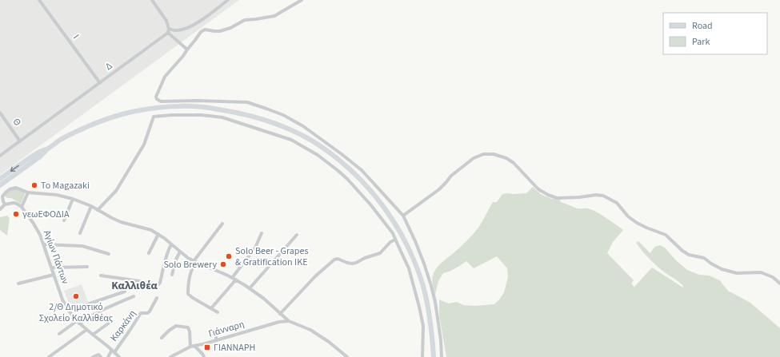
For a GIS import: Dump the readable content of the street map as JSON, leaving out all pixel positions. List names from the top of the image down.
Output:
{
  "streets": {
    "street": [
      "Ι",
      "Δ",
      "Θ",
      "Αγίων Πάντων",
      "Καρκάνη",
      "Γιάνναρη"
    ]
  },
  "crossings": [
    ["Ι", "Δ"],
    ["Δ", "Θ"],
    ["Αγίων Πάντων", "Καρκάνη"]
  ],
  "districts": ["Καλλιθέα"],
  "places": {
    "other": [
      "To Magazaki",
      "γεωΕΦΟΔΙΑ",
      "Solo Beer - Grapes & Gratification IKE",
      "Solo Brewery",
      "2/Θ Δημοτικό Σχολείο Καλλιθέας"
    ],
    "transit": ["ΓΙΑΝΝΑΡΗ"]
  },
  "legend": ["Road", "Park"]
}
